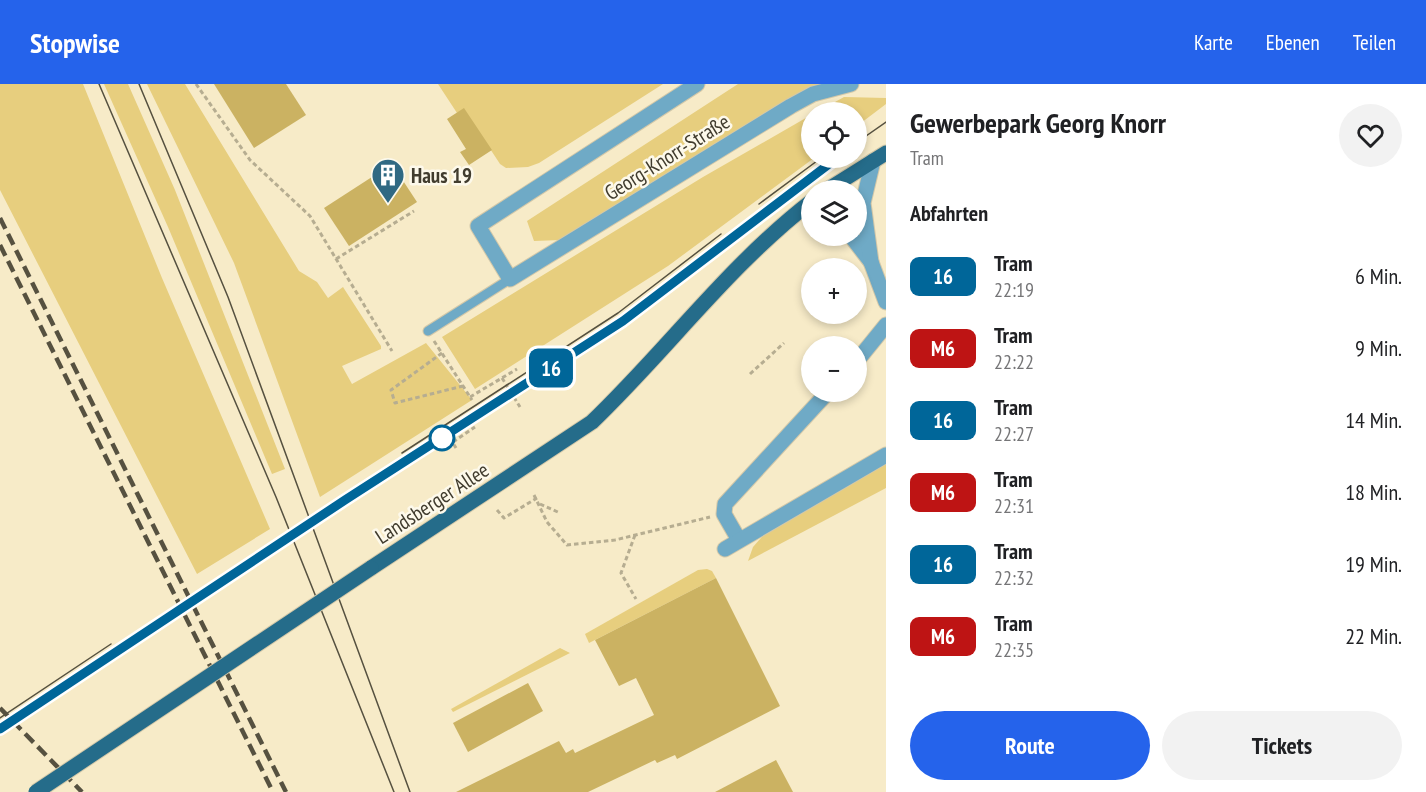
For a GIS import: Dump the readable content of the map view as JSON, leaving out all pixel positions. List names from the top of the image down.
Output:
{
  "streets": {
    "main road": ["Landsberger Allee"],
    "street": ["Georg-Knorr-Straße"]
  },
  "places": {
    "building": ["Haus 19"]
  },
  "lines": ["tram line 16"],
  "page": {
    "header": "Stopwise",
    "nav": ["Karte", "Ebenen", "Teilen"],
    "on_map": "16",
    "heading": [
      ["Gewerbepark Georg Knorr", "Tram"],
      "Abfahrten"
    ],
    "map_buttons": ["+", "−"],
    "list": [
      {
        "mark": "16",
        "name": "Tram",
        "note": "22:19",
        "value": "6 Min."
      },
      {
        "mark": "M6",
        "name": "Tram",
        "note": "22:22",
        "value": "9 Min."
      },
      {
        "mark": "16",
        "name": "Tram",
        "note": "22:27",
        "value": "14 Min."
      },
      {
        "mark": "M6",
        "name": "Tram",
        "note": "22:31",
        "value": "18 Min."
      },
      {
        "mark": "16",
        "name": "Tram",
        "note": "22:32",
        "value": "19 Min."
      },
      {
        "mark": "M6",
        "name": "Tram",
        "note": "22:35",
        "value": "22 Min."
      }
    ],
    "buttons": ["Route", "Tickets"]
  }
}
